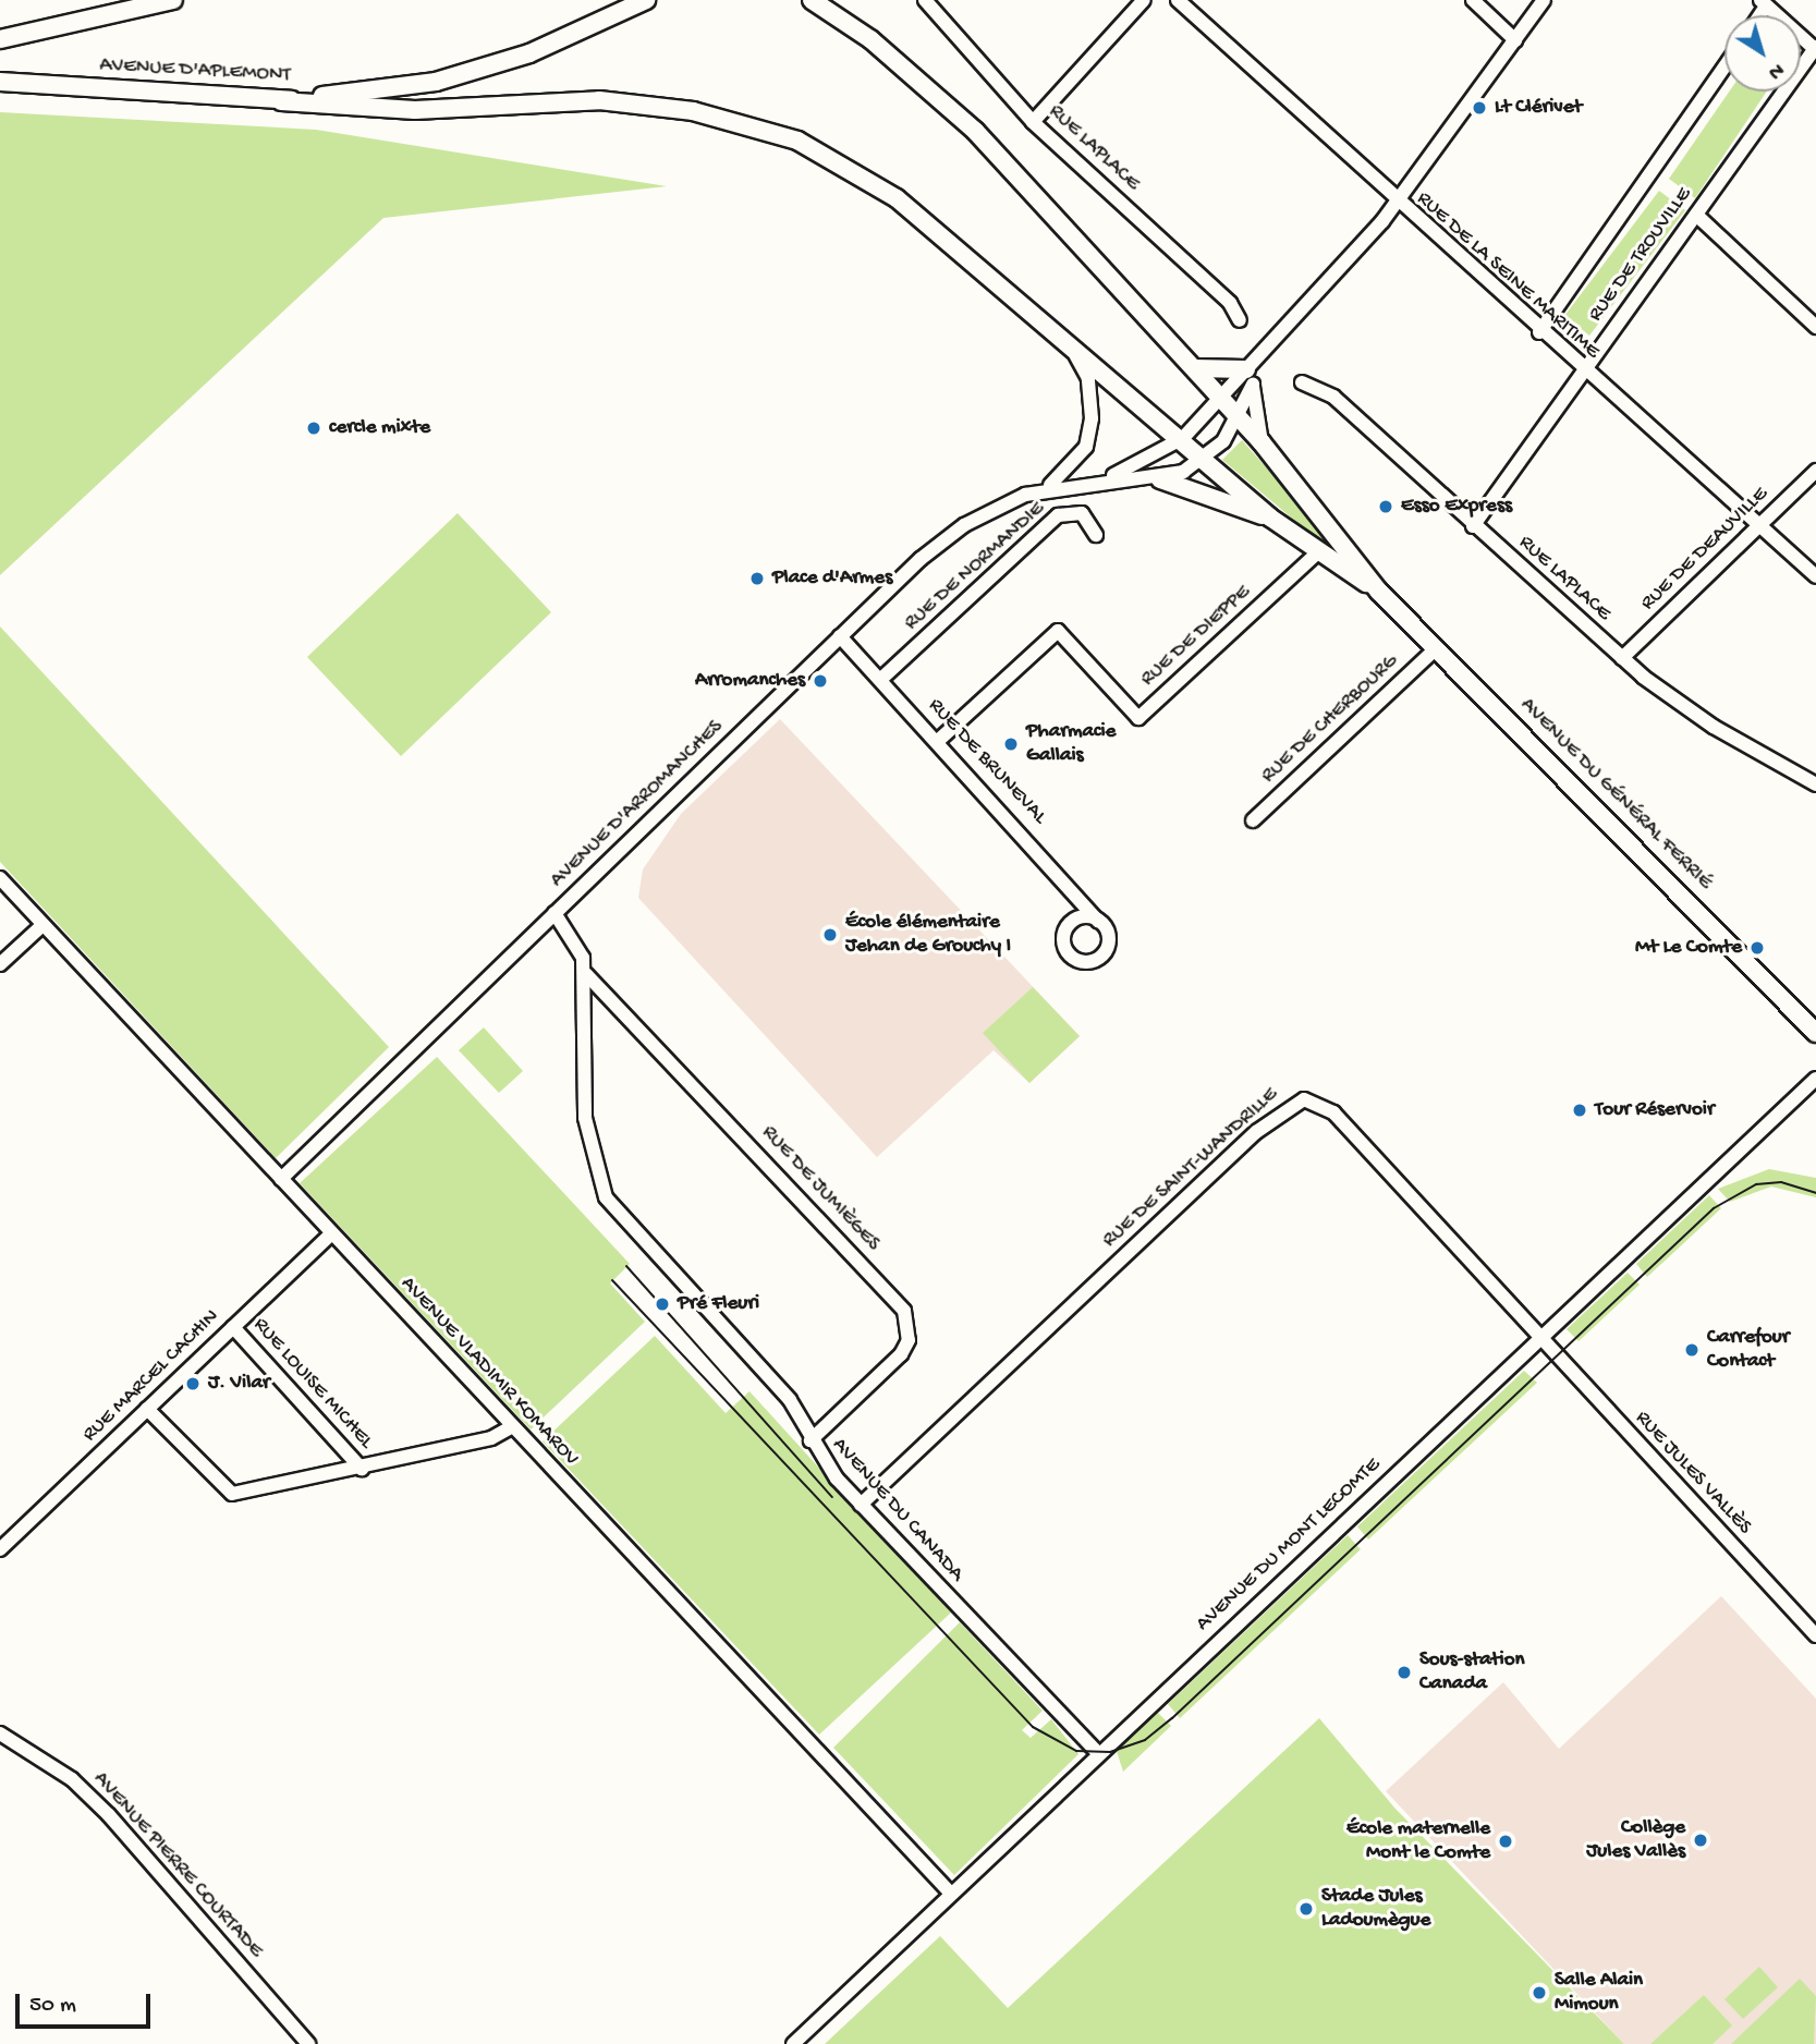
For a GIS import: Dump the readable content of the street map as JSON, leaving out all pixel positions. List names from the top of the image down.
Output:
{
  "streets": {
    "street": [
      "AVENUE D'APLEMONT",
      "RUE LAPLACE",
      "RUE DE TROUVILLE",
      "RUE DE LA SEINE MARITIME",
      "RUE DE DEAUVILLE",
      "RUE DE NORMANDIE",
      "RUE DE DIEPPE",
      "RUE DE CHERBOURG",
      "RUE DE BRUNEVAL",
      "AVENUE DU GÉNÉRAL FERRIÉ",
      "AVENUE D'ARROMANCHES",
      "RUE DE SAINT-WANDRILLE",
      "RUE DE JUMIÈGES",
      "AVENUE VLADIMIR KOMAROV",
      "RUE MARCEL CACHIN",
      "RUE LOUISE MICHEL",
      "RUE JULES VALLÈS",
      "AVENUE DU CANADA",
      "AVENUE DU MONT LECOMTE",
      "AVENUE PIERRE COURTADE"
    ]
  },
  "crossings": [
    ["RUE LAPLACE", "RUE DE TROUVILLE"],
    ["RUE LAPLACE", "RUE DE DEAUVILLE"],
    ["RUE DE TROUVILLE", "RUE DE LA SEINE MARITIME"],
    ["RUE DE LA SEINE MARITIME", "RUE DE DEAUVILLE"],
    ["RUE DE NORMANDIE", "RUE DE BRUNEVAL"],
    ["RUE DE DIEPPE", "RUE DE BRUNEVAL"],
    ["RUE DE CHERBOURG", "AVENUE DU GÉNÉRAL FERRIÉ"],
    ["RUE DE BRUNEVAL", "AVENUE D'ARROMANCHES"],
    ["AVENUE D'ARROMANCHES", "AVENUE VLADIMIR KOMAROV"],
    ["AVENUE D'ARROMANCHES", "AVENUE DU CANADA"],
    ["RUE DE SAINT-WANDRILLE", "RUE JULES VALLÈS"],
    ["RUE DE SAINT-WANDRILLE", "AVENUE DU CANADA"],
    ["RUE DE SAINT-WANDRILLE", "AVENUE DU MONT LECOMTE"],
    ["RUE DE JUMIÈGES", "AVENUE DU CANADA"],
    ["AVENUE VLADIMIR KOMAROV", "RUE MARCEL CACHIN"],
    ["AVENUE VLADIMIR KOMAROV", "RUE LOUISE MICHEL"],
    ["AVENUE VLADIMIR KOMAROV", "AVENUE DU MONT LECOMTE"],
    ["RUE MARCEL CACHIN", "RUE LOUISE MICHEL"],
    ["RUE JULES VALLÈS", "AVENUE DU MONT LECOMTE"],
    ["AVENUE DU CANADA", "AVENUE DU MONT LECOMTE"]
  ],
  "places": [
    "Lt Clérivet",
    "cercle mixte",
    "Esso Express",
    "Place d'Armes",
    "Arromanches",
    "Pharmacie Gallais",
    "École élémentaire Jehan de Grouchy I",
    "Mt Le Comte",
    "Tour Réservoir",
    "Pré Fleuri",
    "Carrefour Contact",
    "J. Vilar",
    "Sous-station Canada",
    "Collège Jules Vallès",
    "École maternelle Mont le Comte",
    "Stade Jules Ladoumègue",
    "Salle Alain Mimoun"
  ],
  "scale_bar": "50 m",
  "north": "bottom right"
}
